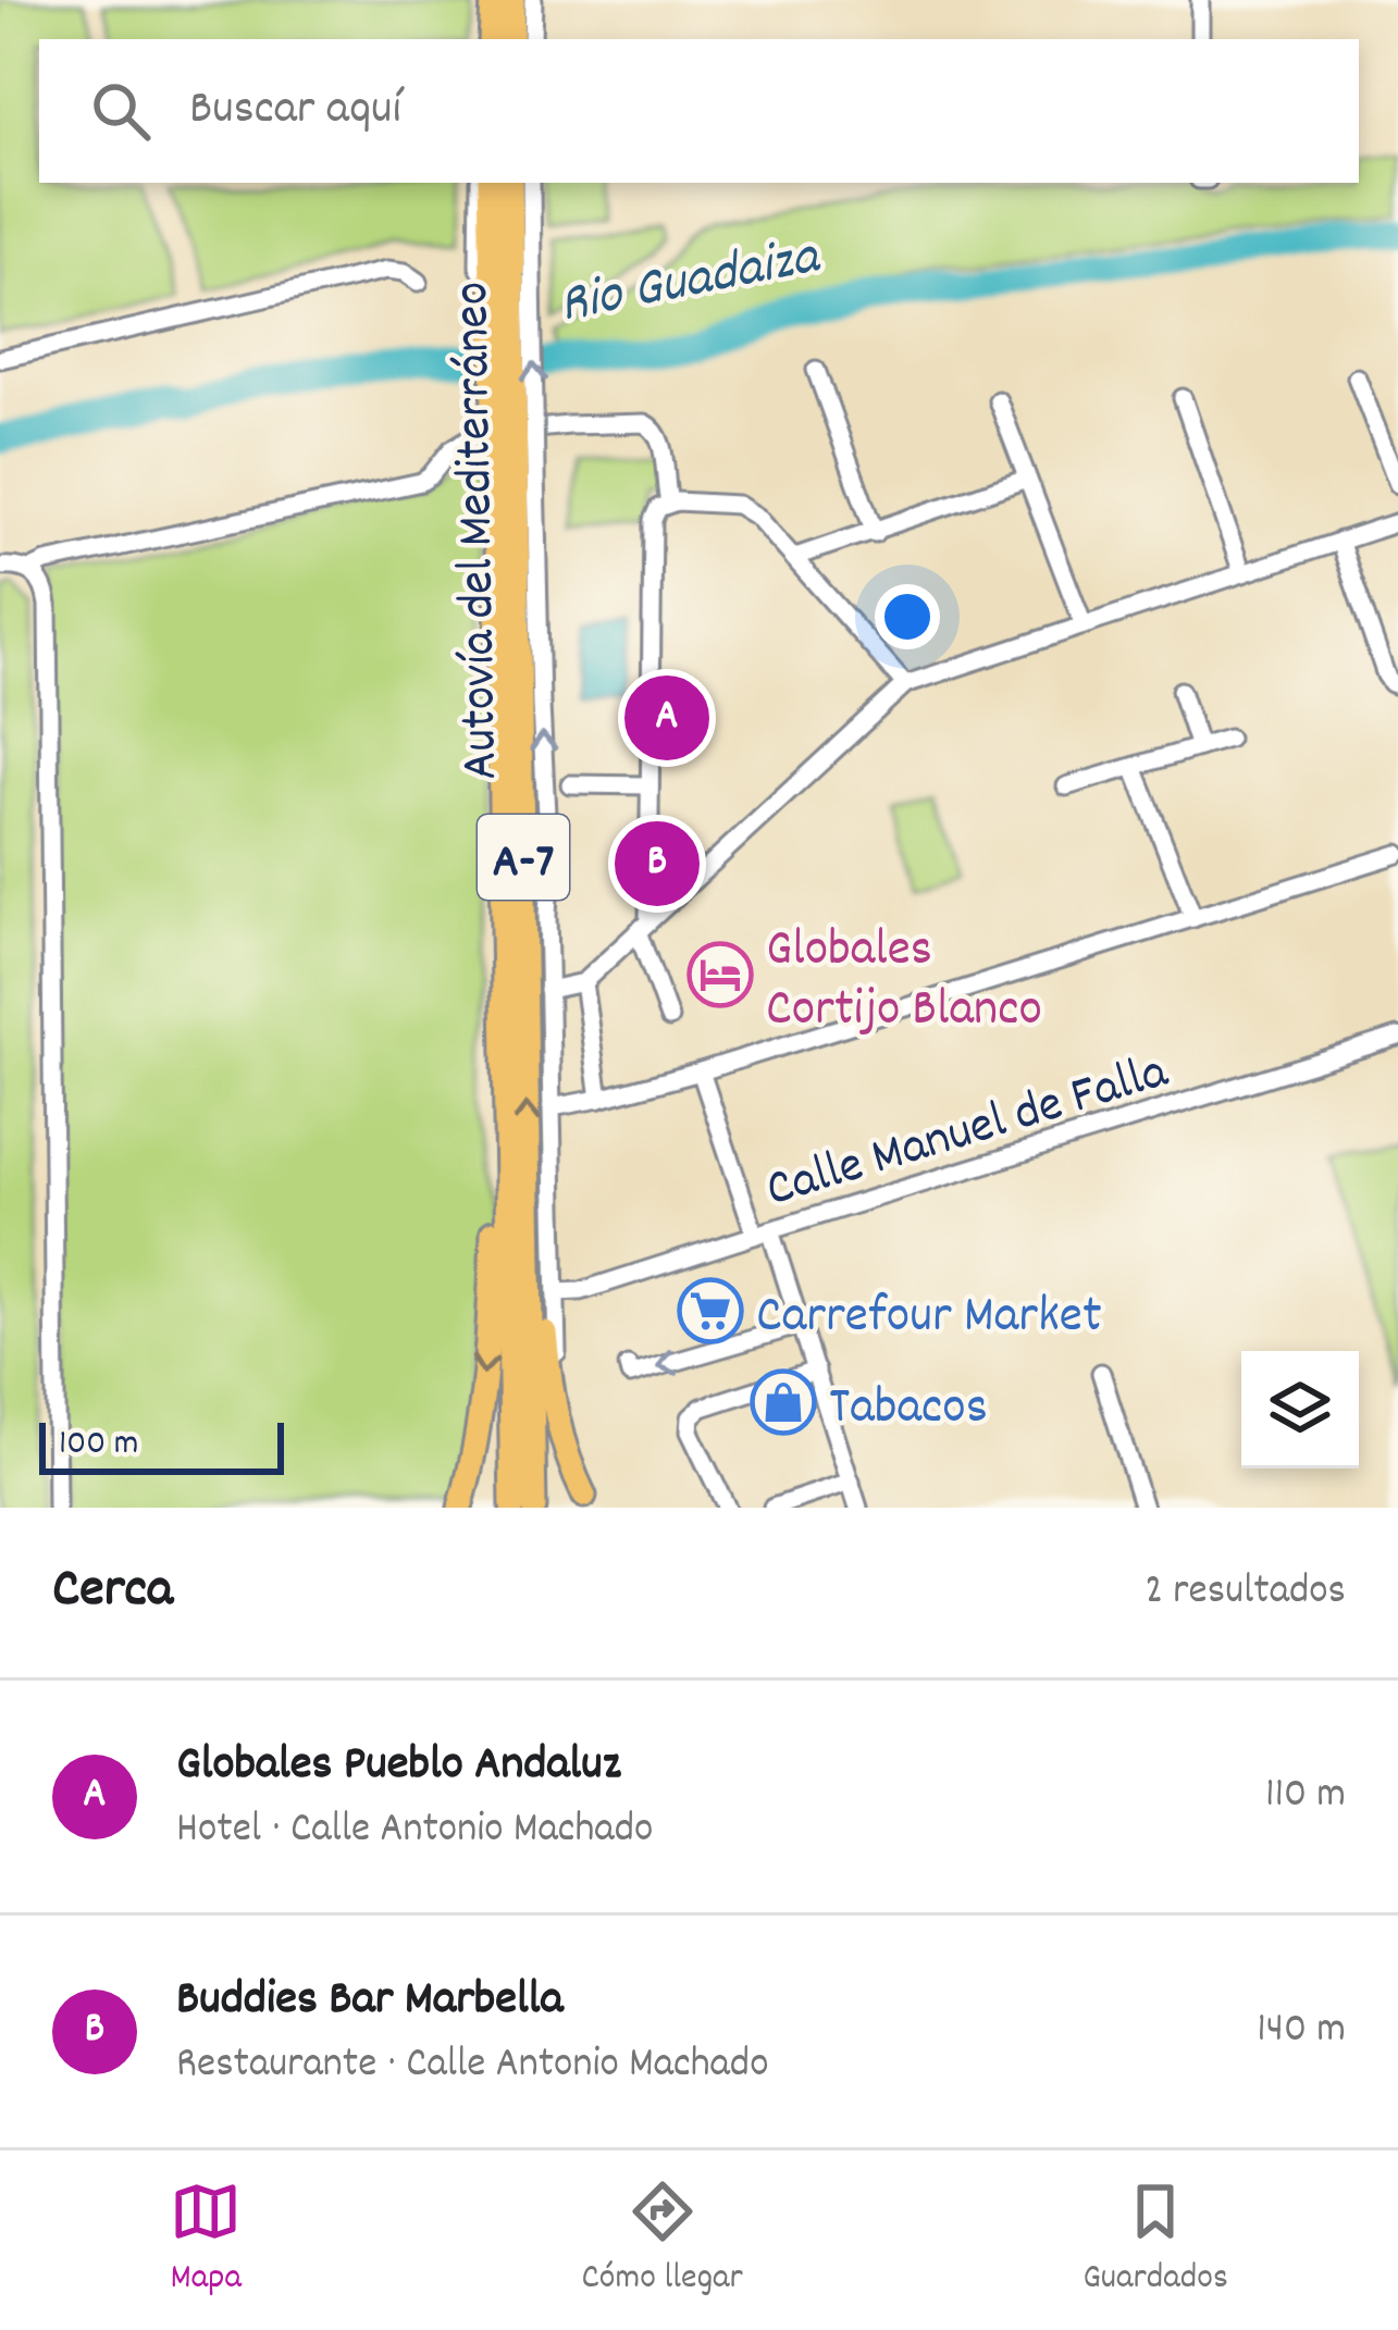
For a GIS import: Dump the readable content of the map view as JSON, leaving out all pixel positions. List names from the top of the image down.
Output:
{
  "streets": {
    "highway": ["Autovía del Mediterráneo", "A-7"],
    "street": ["Calle Manuel de Falla"]
  },
  "water": ["Rio Guadaiza"],
  "places": {
    "hotel": ["Globales Cortijo Blanco"],
    "supermarket": ["Carrefour Market"],
    "shop": ["Tabacos"]
  },
  "scale_bar": "100 m",
  "page": {
    "search": "Buscar aquí",
    "pins": ["A", "B"],
    "scale": "100 m",
    "heading": ["Cerca", "2 resultados"],
    "list": [
      {
        "mark": "A",
        "name": "Globales Pueblo Andaluz",
        "note": "Hotel · Calle Antonio Machado",
        "value": "110 m"
      },
      {
        "mark": "B",
        "name": "Buddies Bar Marbella",
        "note": "Restaurante · Calle Antonio Machado",
        "value": "140 m"
      }
    ],
    "nav": ["Mapa", "Cómo llegar", "Guardados"]
  }
}
